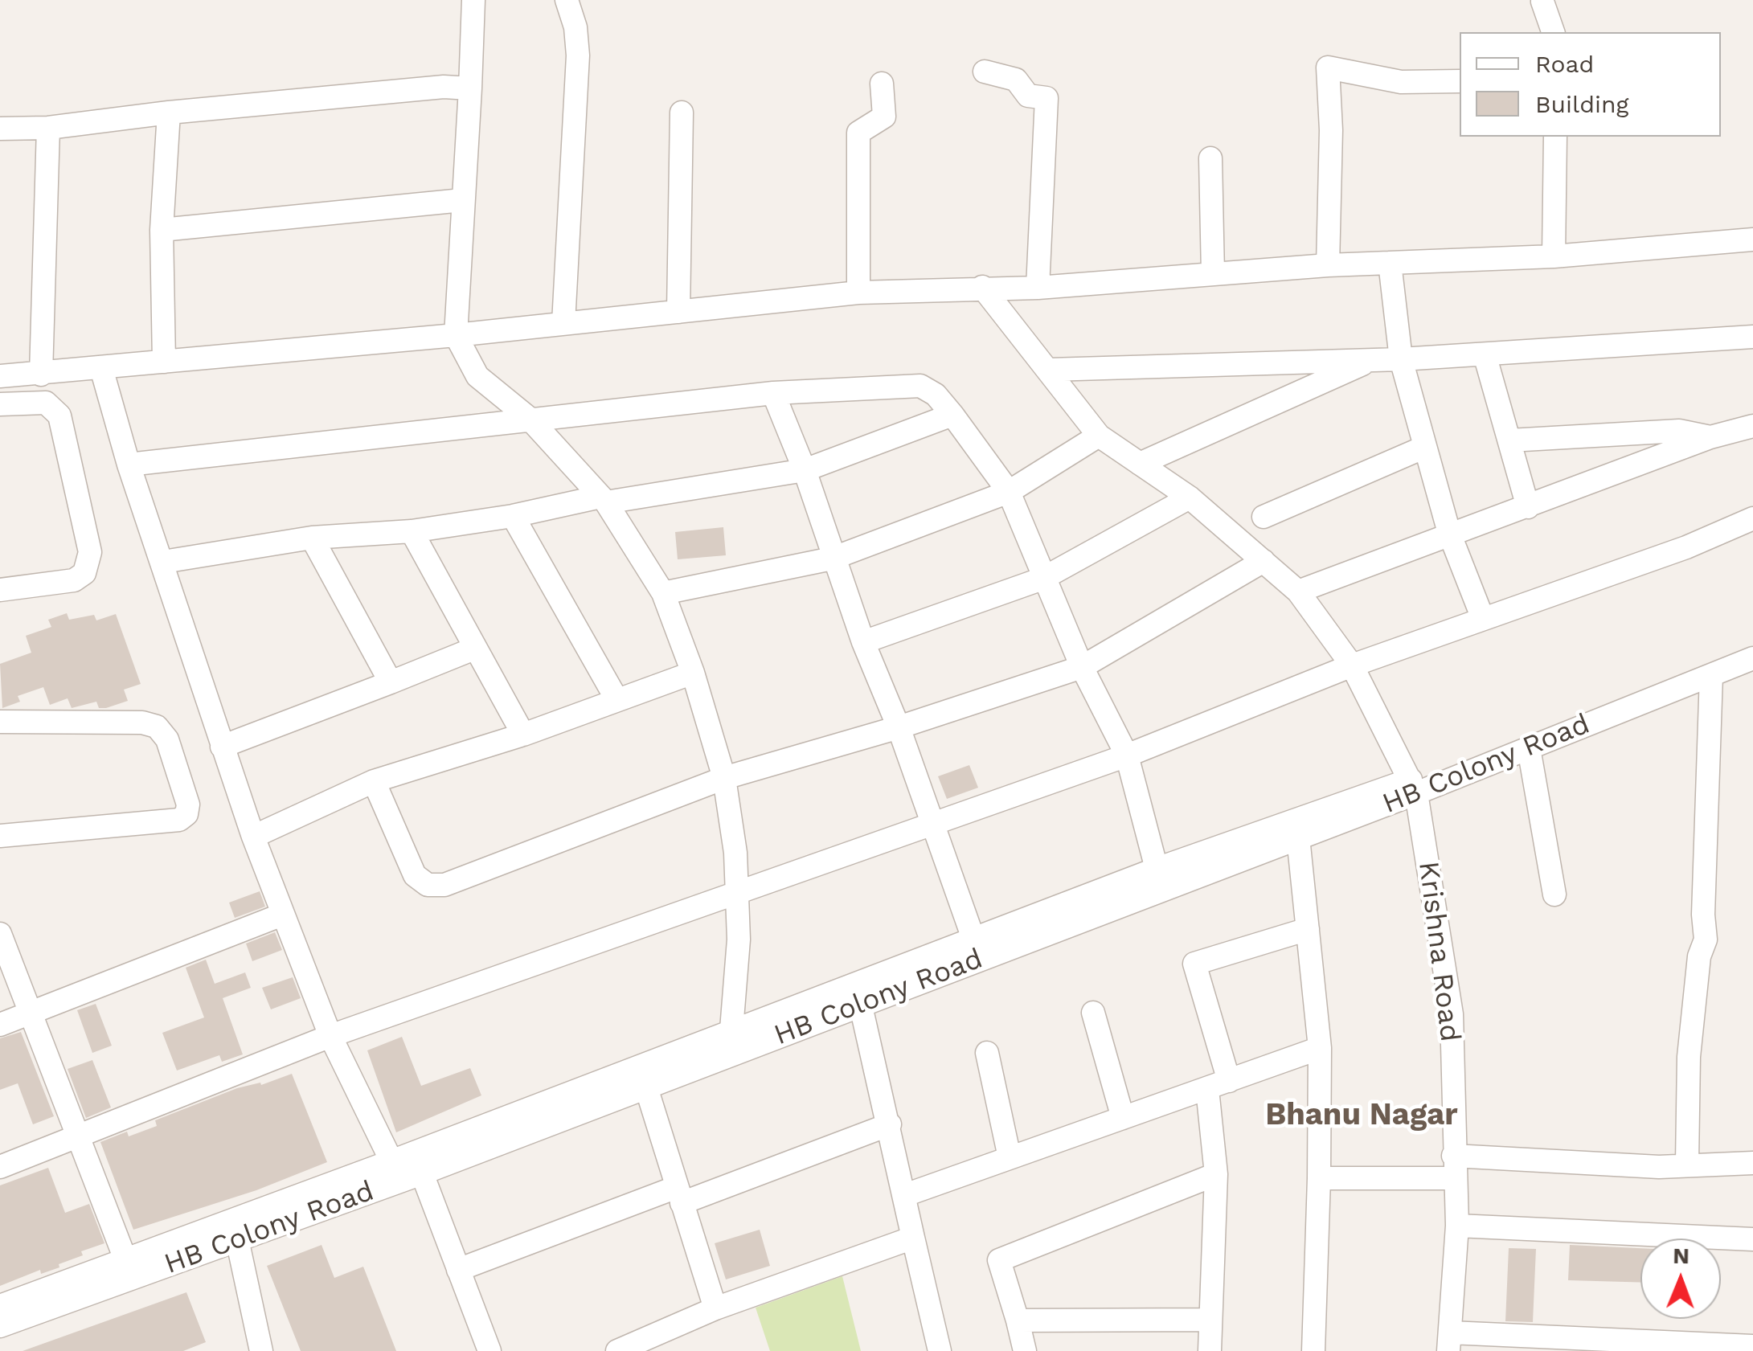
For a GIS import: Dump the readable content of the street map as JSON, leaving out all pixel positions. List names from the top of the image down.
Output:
{
  "streets": {
    "street": ["HB Colony Road", "Krishna Road"]
  },
  "crossings": [
    ["HB Colony Road", "Krishna Road"]
  ],
  "districts": ["Bhanu Nagar"],
  "legend": ["Road", "Building"],
  "north": "top"
}
